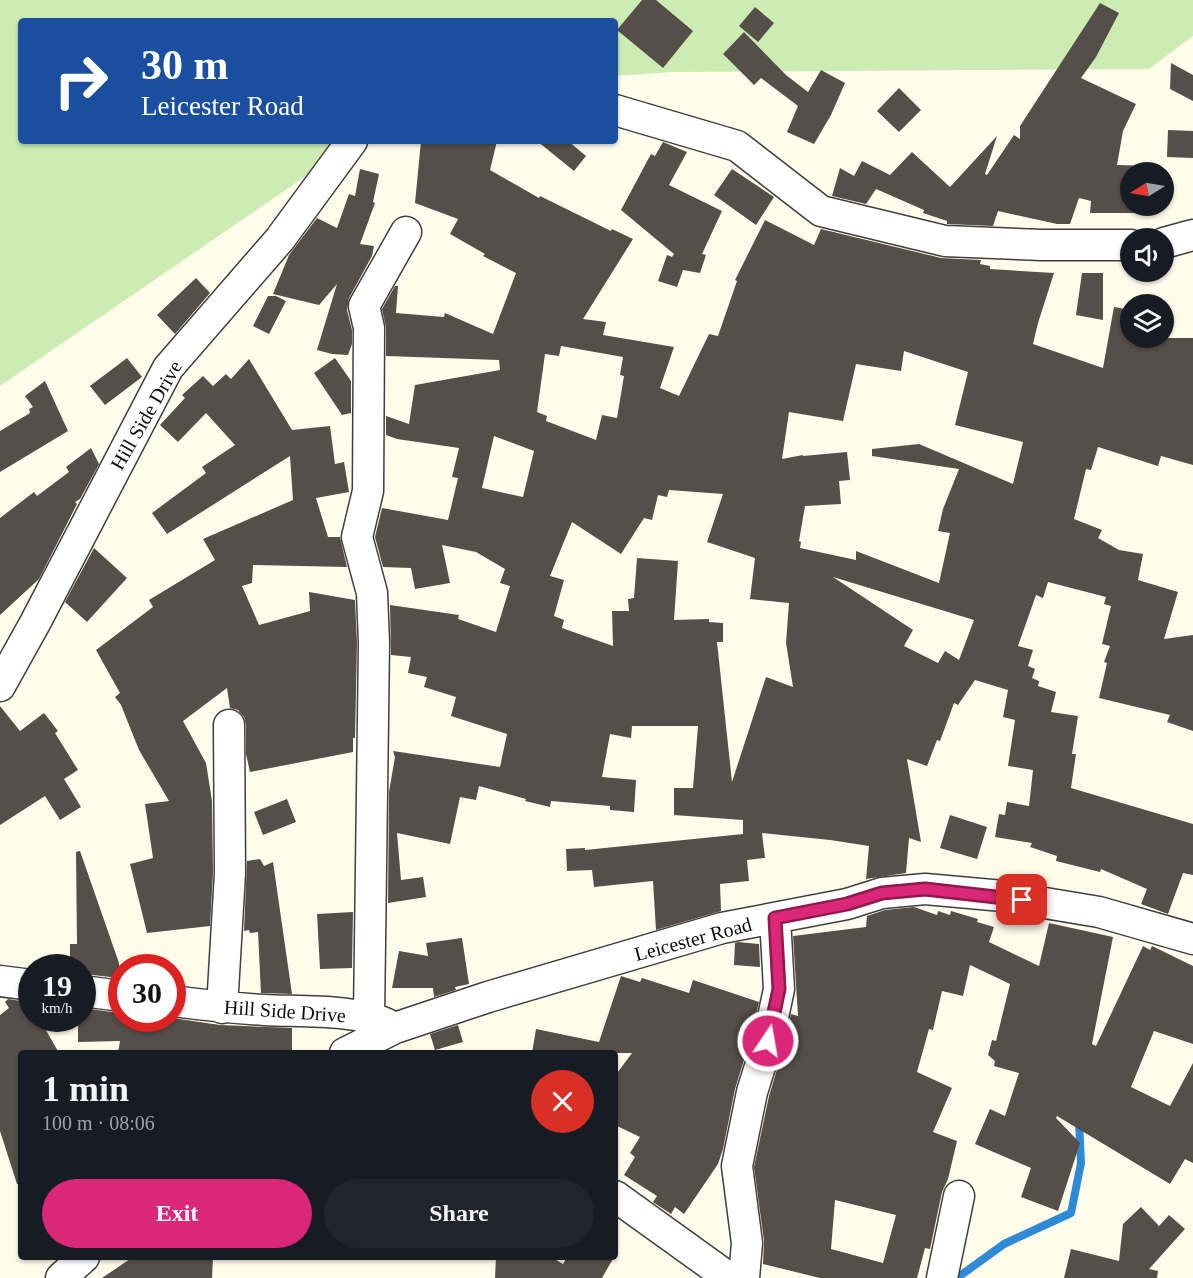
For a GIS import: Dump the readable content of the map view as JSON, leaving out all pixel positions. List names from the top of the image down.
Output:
{
  "streets": {
    "street": ["Hill Side Drive", "Leicester Road"]
  },
  "crossings": [
    ["Hill Side Drive", "Leicester Road"]
  ],
  "north": "left",
  "page": {
    "turn": ["30 m", "Leicester Road"],
    "speed": "19 km/h",
    "limit": "30",
    "heading": ["1 min", "100 m · 08:06"],
    "buttons": ["Exit", "Share"]
  }
}
